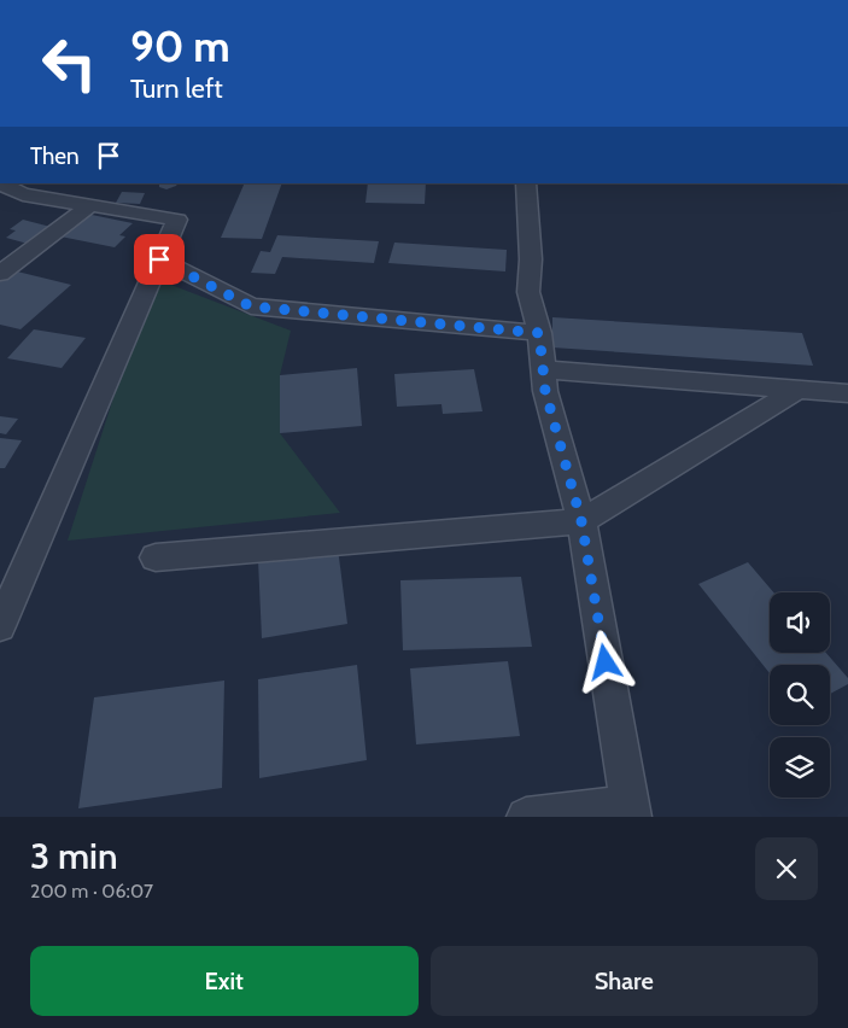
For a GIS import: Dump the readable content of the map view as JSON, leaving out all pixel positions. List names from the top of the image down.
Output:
{
  "page": {
    "turn": ["90 m", "Turn left"],
    "then": "Then",
    "heading": ["3 min", "200 m · 06:07"],
    "buttons": ["Exit", "Share"]
  }
}
